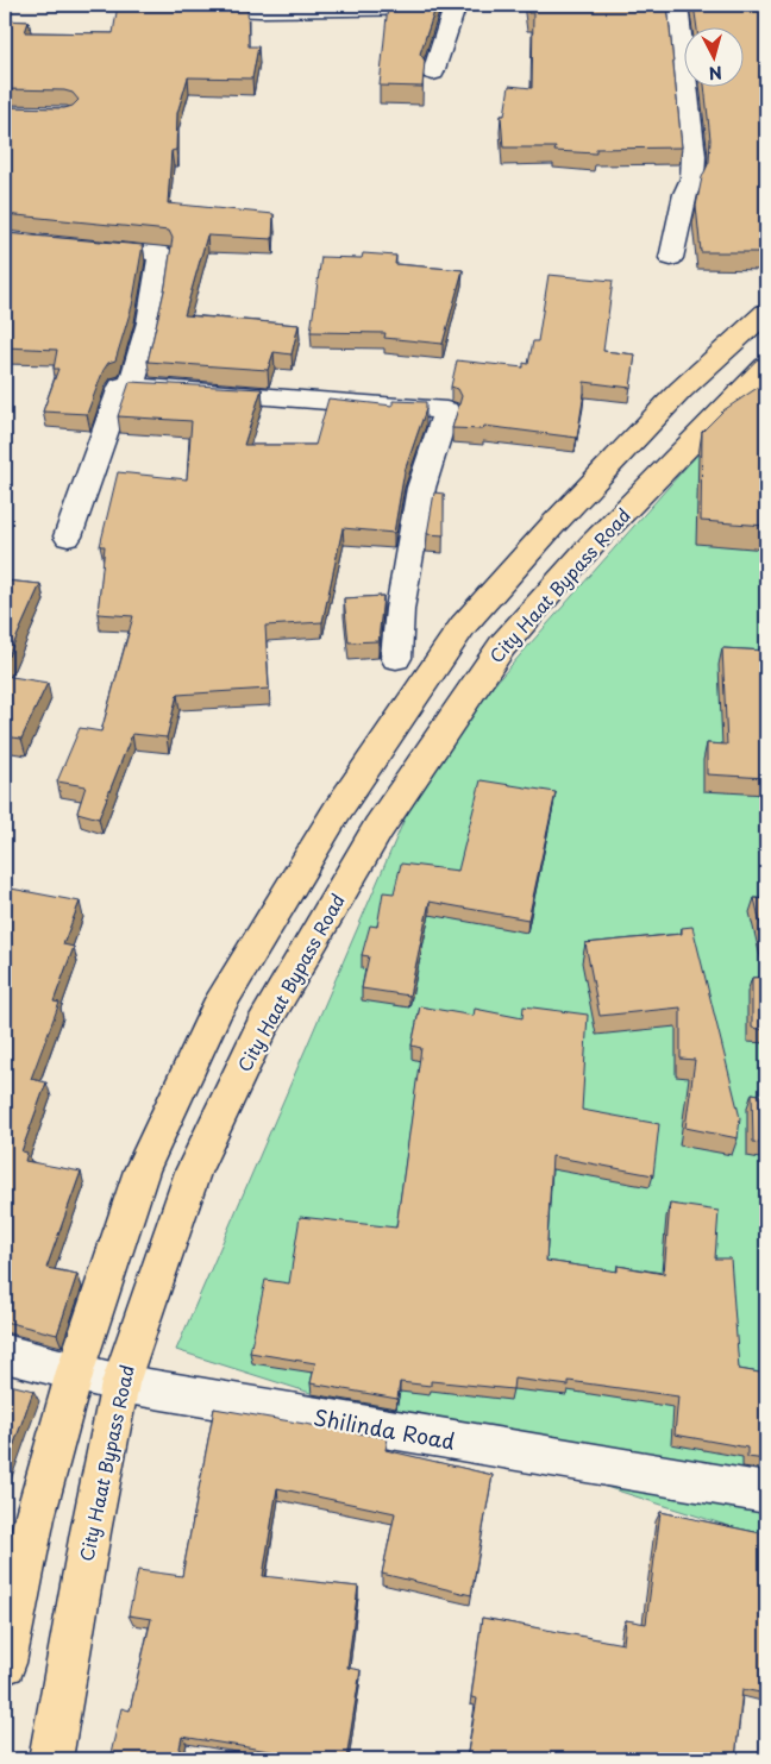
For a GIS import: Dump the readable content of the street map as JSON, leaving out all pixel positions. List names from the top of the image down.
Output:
{
  "streets": {
    "main road": ["City Haat Bypass Road"],
    "street": ["Shilinda Road"]
  },
  "crossings": [
    ["City Haat Bypass Road", "Shilinda Road"]
  ],
  "north": "bottom"
}
